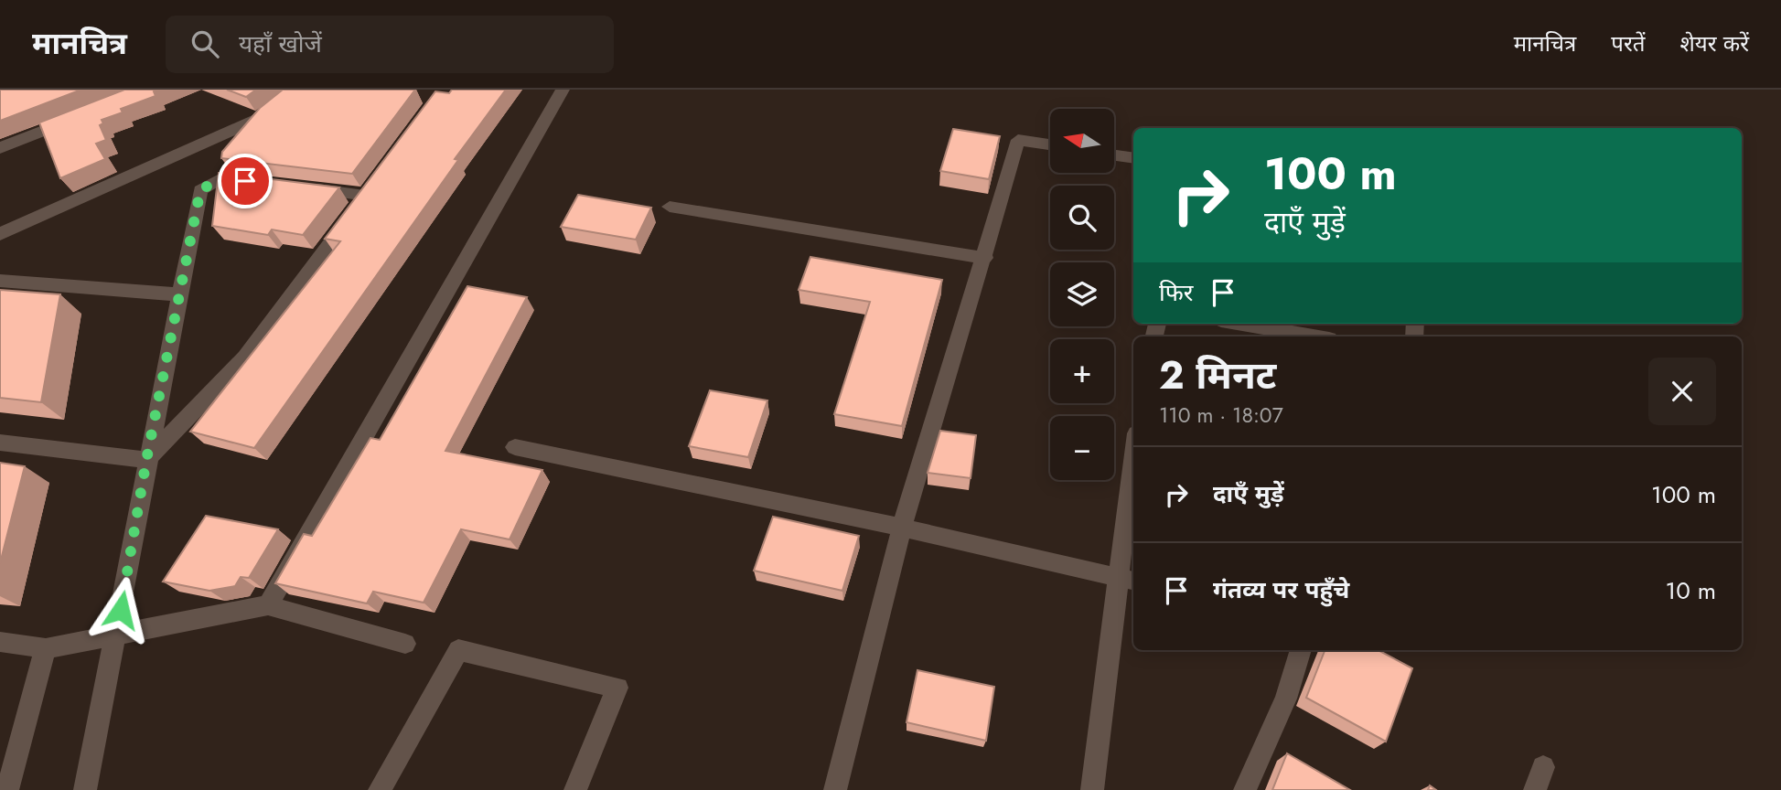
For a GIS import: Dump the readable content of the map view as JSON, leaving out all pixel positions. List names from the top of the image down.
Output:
{
  "north": "left",
  "page": {
    "header": "मानचित्र",
    "search": "यहाँ खोजें",
    "nav": ["मानचित्र", "परतें", "शेयर करें"],
    "map_buttons": ["+", "−"],
    "turn": ["100 m", "दाएँ मुड़ें"],
    "then": "फिर",
    "heading": ["2 मिनट", "110 m · 18:07"],
    "list": [
      {
        "name": "दाएँ मुड़ें",
        "value": "100 m"
      },
      {
        "name": "गंतव्य पर पहुँचे",
        "value": "10 m"
      }
    ]
  }
}
